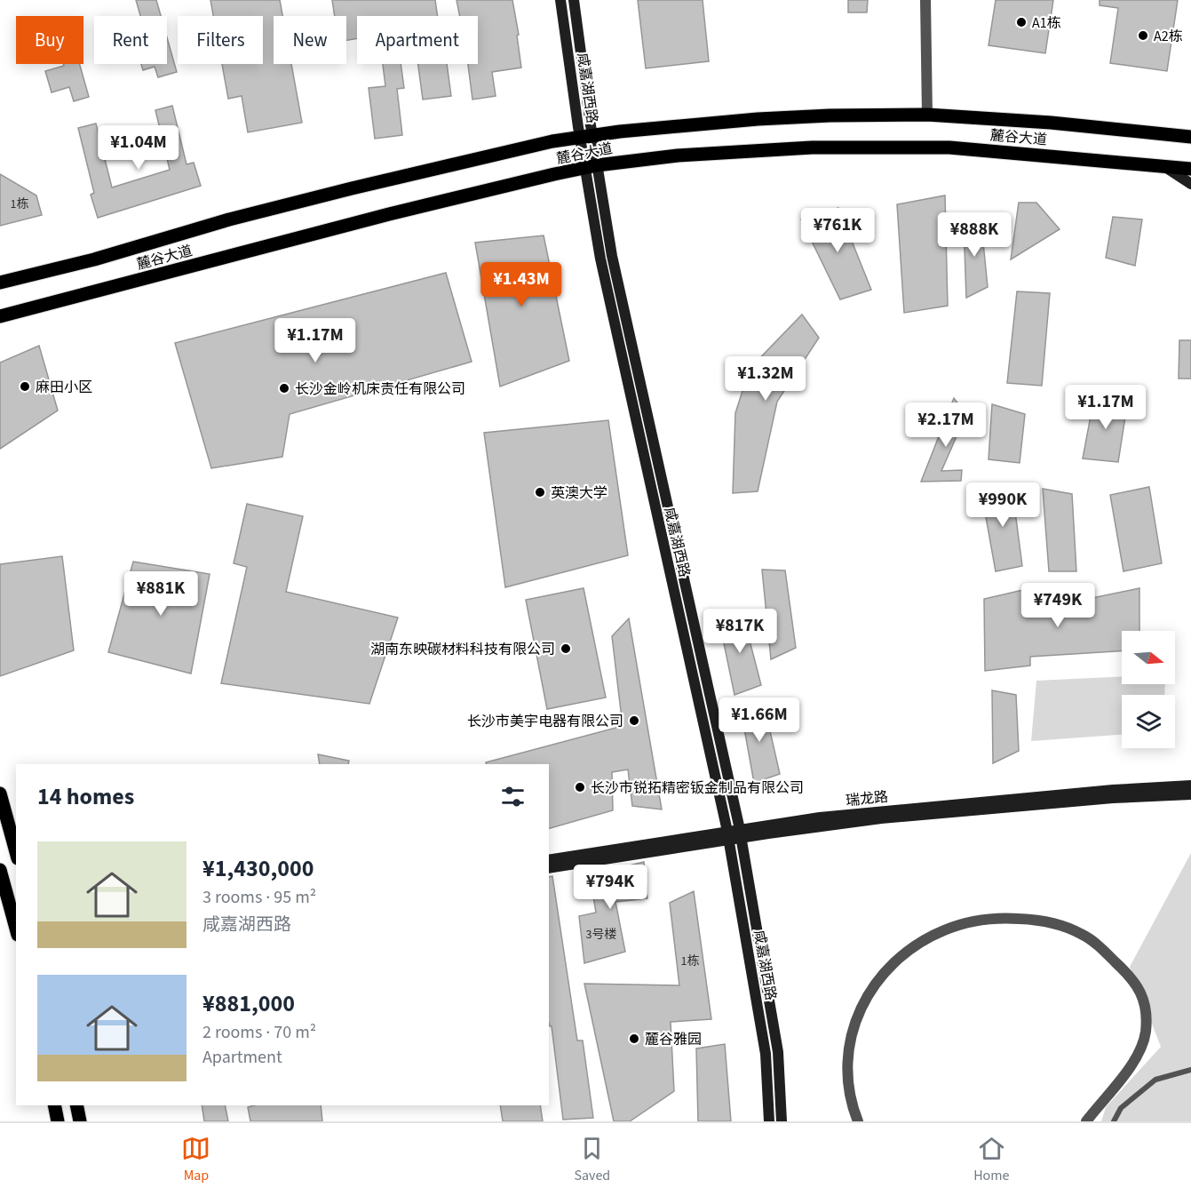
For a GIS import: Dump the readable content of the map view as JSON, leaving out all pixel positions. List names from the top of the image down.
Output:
{
  "streets": {
    "main road": ["咸嘉湖西路", "麓谷大道", "瑞龙路"]
  },
  "crossings": [
    ["咸嘉湖西路", "麓谷大道"],
    ["咸嘉湖西路", "瑞龙路"]
  ],
  "places": [
    "A1栋",
    "A2栋",
    "麻田小区",
    "长沙金岭机床责任有限公司",
    "英澳大学",
    "湖南东映碳材料科技有限公司",
    "长沙市美宇电器有限公司",
    "长沙市锐拓精密钣金制品有限公司",
    "麓谷雅园"
  ],
  "house_numbers": ["1栋", "3号楼", "1栋"],
  "north": "right",
  "page": {
    "chip": [
      "Buy",
      "Rent",
      "Filters",
      "New",
      "Apartment"
    ],
    "price": [
      "¥1.04M",
      "¥761K",
      "¥888K",
      "¥1.43M",
      "¥1.17M",
      "¥1.32M",
      "¥1.17M",
      "¥2.17M",
      "¥990K",
      "¥881K",
      "¥749K",
      "¥817K",
      "¥1.66M",
      "¥794K"
    ],
    "heading": "14 homes",
    "list": [
      {
        "name": "¥1,430,000",
        "note": "3 rooms · 95 m² · 咸嘉湖西路"
      },
      {
        "name": "¥881,000",
        "note": "2 rooms · 70 m² · Apartment"
      }
    ],
    "tabs": ["Map", "Saved", "Home"]
  }
}
